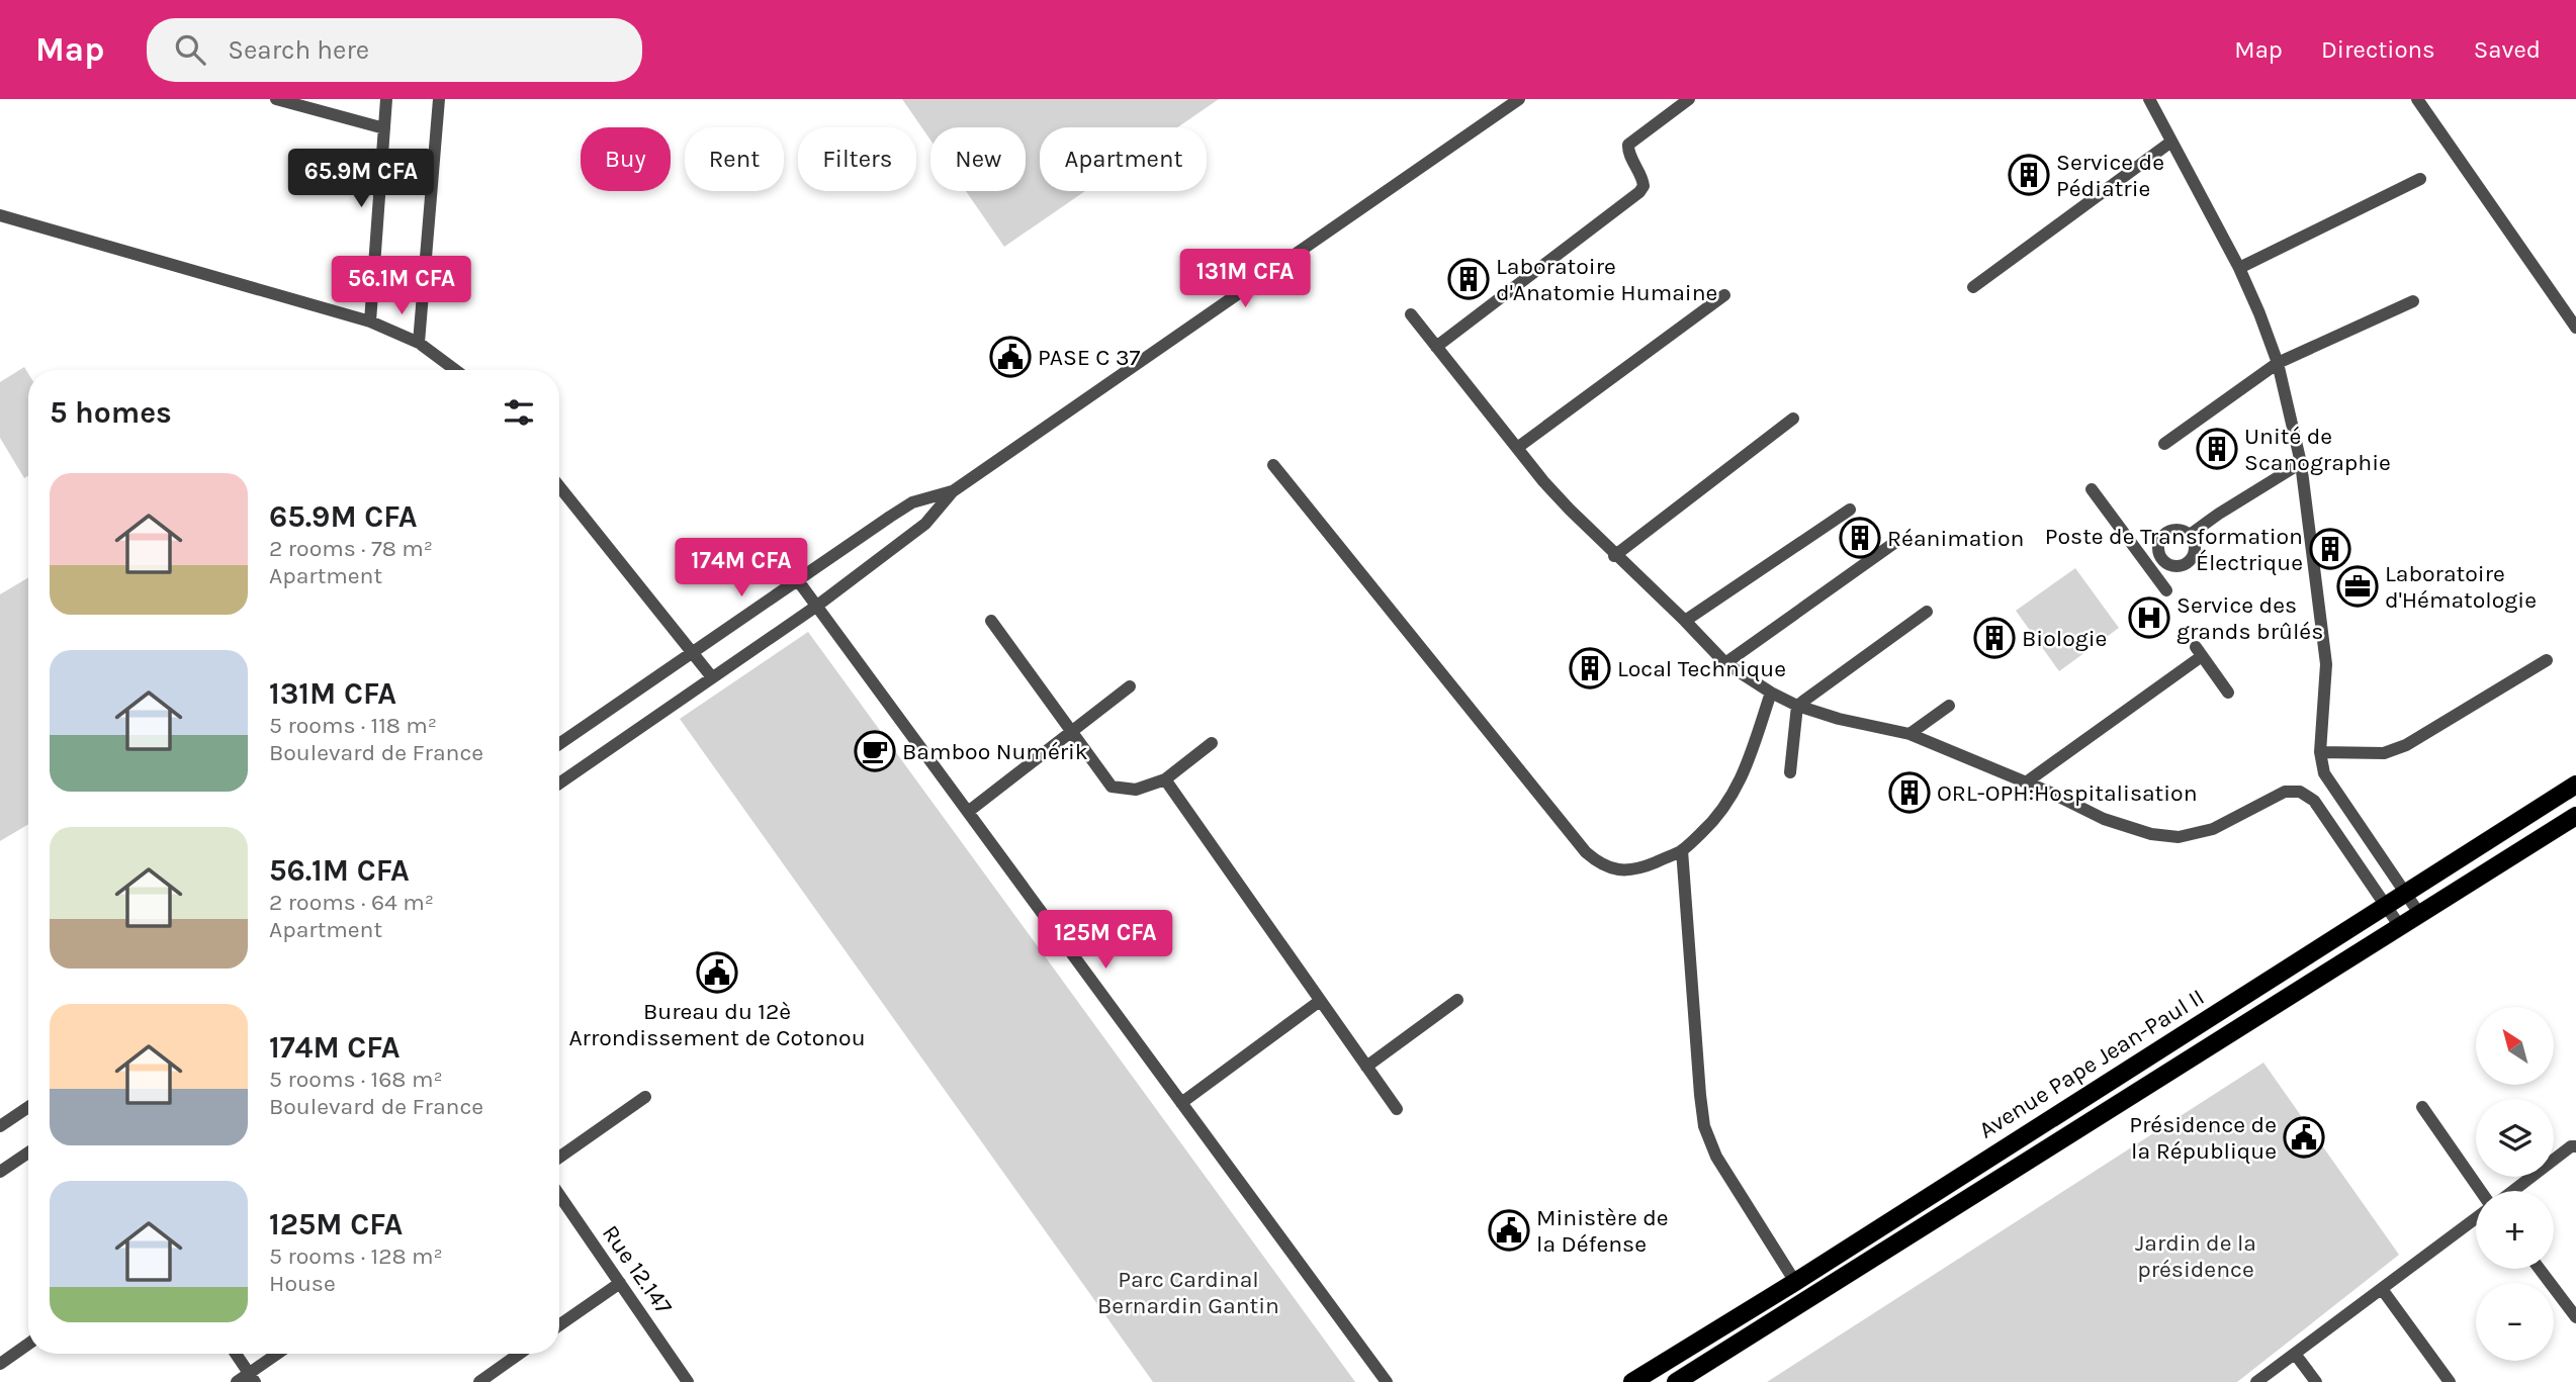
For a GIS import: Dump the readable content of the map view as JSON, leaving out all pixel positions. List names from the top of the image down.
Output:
{
  "streets": {
    "main road": ["Avenue Pape Jean-Paul II"],
    "street": ["Rue 12.147"]
  },
  "parks": ["Jardin de la présidence", "Parc Cardinal Bernardin Gantin"],
  "places": {
    "building": [
      "Service de Pédiatrie",
      "Laboratoire d'Anatomie Humaine",
      "Unité de Scanographie",
      "Réanimation",
      "Poste de Transformation Électrique",
      "Biologie",
      "Local Technique",
      "ORL-OPH:Hospitalisation"
    ],
    "public building": [
      "PASE C 37",
      "Bureau du 12è Arrondissement de Cotonou",
      "Présidence de la République",
      "Ministère de la Défense"
    ],
    "office": ["Laboratoire d'Hématologie"],
    "hospital": ["Service des grands brûlés"],
    "cafe": ["Bamboo Numérik"]
  },
  "north": "top left",
  "page": {
    "header": "Map",
    "search": "Search here",
    "nav": ["Map", "Directions", "Saved"],
    "chip": [
      "Buy",
      "Rent",
      "Filters",
      "New",
      "Apartment"
    ],
    "price": [
      "65.9M CFA",
      "131M CFA",
      "56.1M CFA",
      "174M CFA",
      "125M CFA"
    ],
    "heading": "5 homes",
    "list": [
      {
        "name": "65.9M CFA",
        "note": "2 rooms · 78 m² · Apartment"
      },
      {
        "name": "131M CFA",
        "note": "5 rooms · 118 m² · Boulevard de France"
      },
      {
        "name": "56.1M CFA",
        "note": "2 rooms · 64 m² · Apartment"
      },
      {
        "name": "174M CFA",
        "note": "5 rooms · 168 m² · Boulevard de France"
      },
      {
        "name": "125M CFA",
        "note": "5 rooms · 128 m² · House"
      }
    ],
    "map_buttons": ["+", "−"]
  }
}
